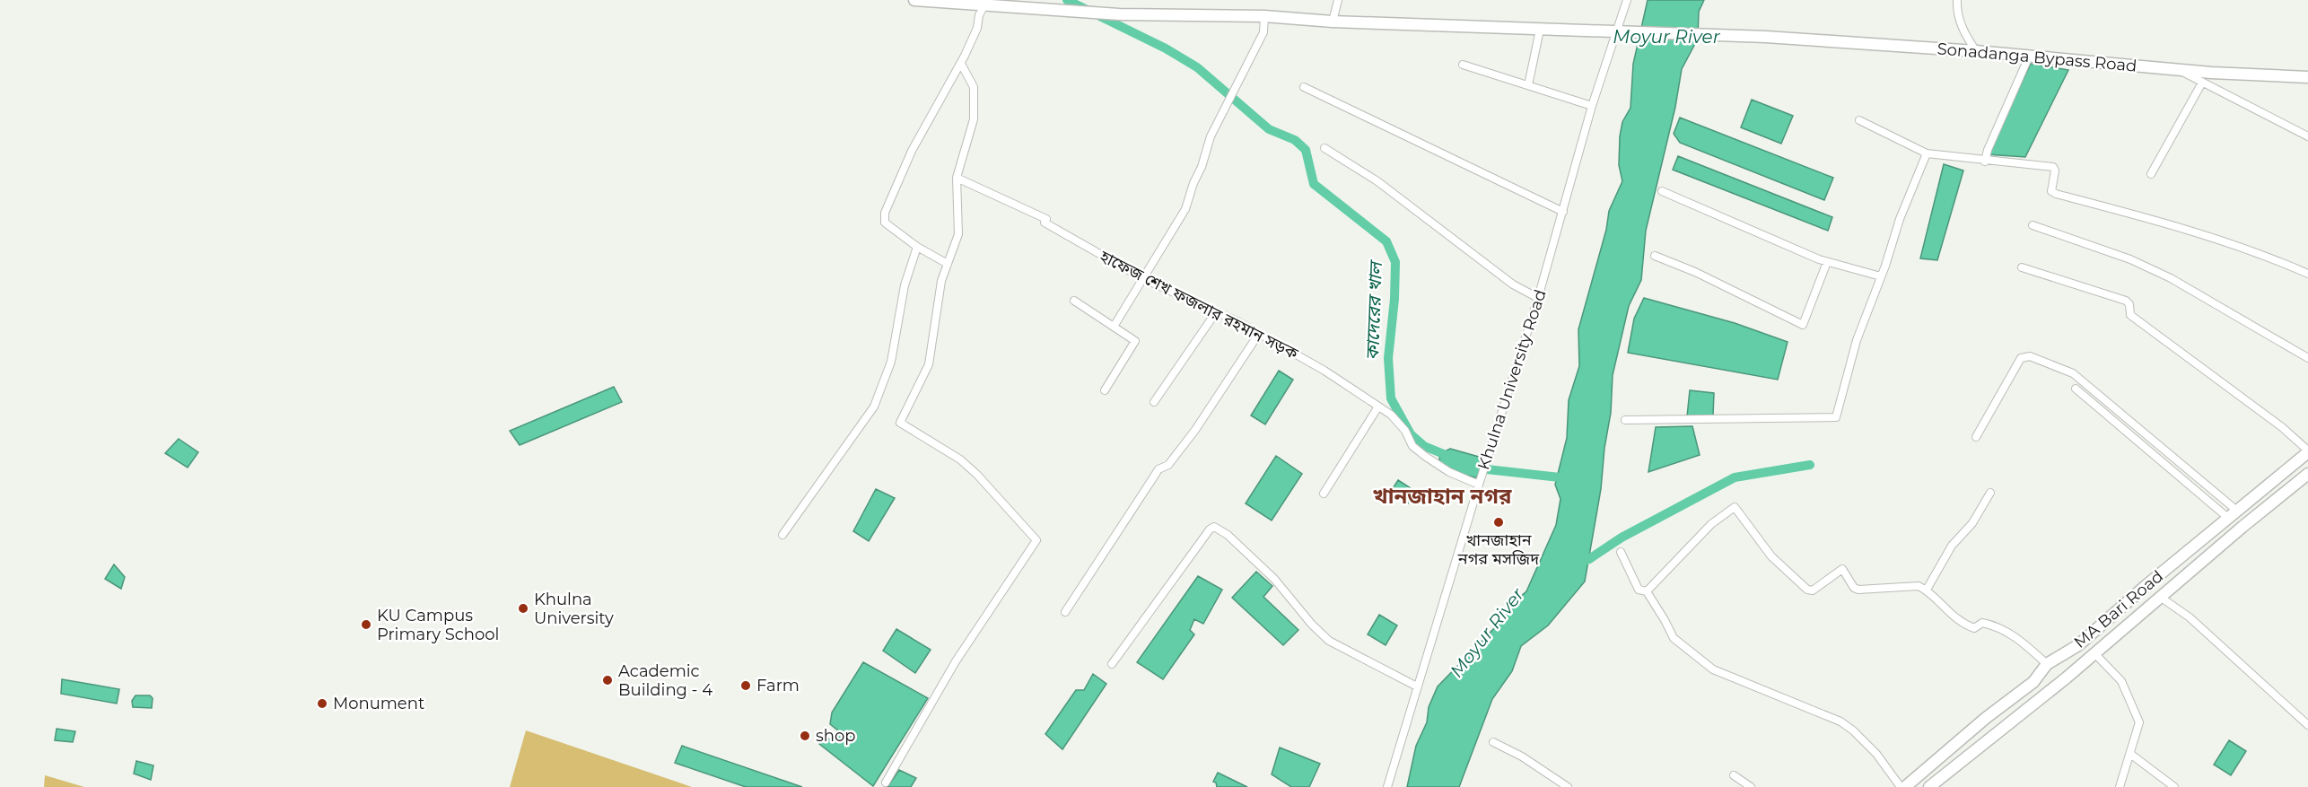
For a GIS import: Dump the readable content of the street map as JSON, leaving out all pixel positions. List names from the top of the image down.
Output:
{
  "streets": {
    "main road": ["Sonadanga Bypass Road", "MA Bari Road"],
    "street": ["হাফেজ শেখ ফজলার রহমান সড়ক", "Khulna University Road"]
  },
  "crossings": [
    ["Sonadanga Bypass Road", "Khulna University Road"],
    ["হাফেজ শেখ ফজলার রহমান সড়ক", "Khulna University Road"]
  ],
  "districts": ["খানজাহান নগর"],
  "water": ["Moyur River", "কাদেরের খাল"],
  "places": [
    "খানজাহান নগর মসজিদ",
    "Khulna University",
    "KU Campus Primary School",
    "Academic Building - 4",
    "Farm",
    "Monument",
    "shop"
  ]
}
